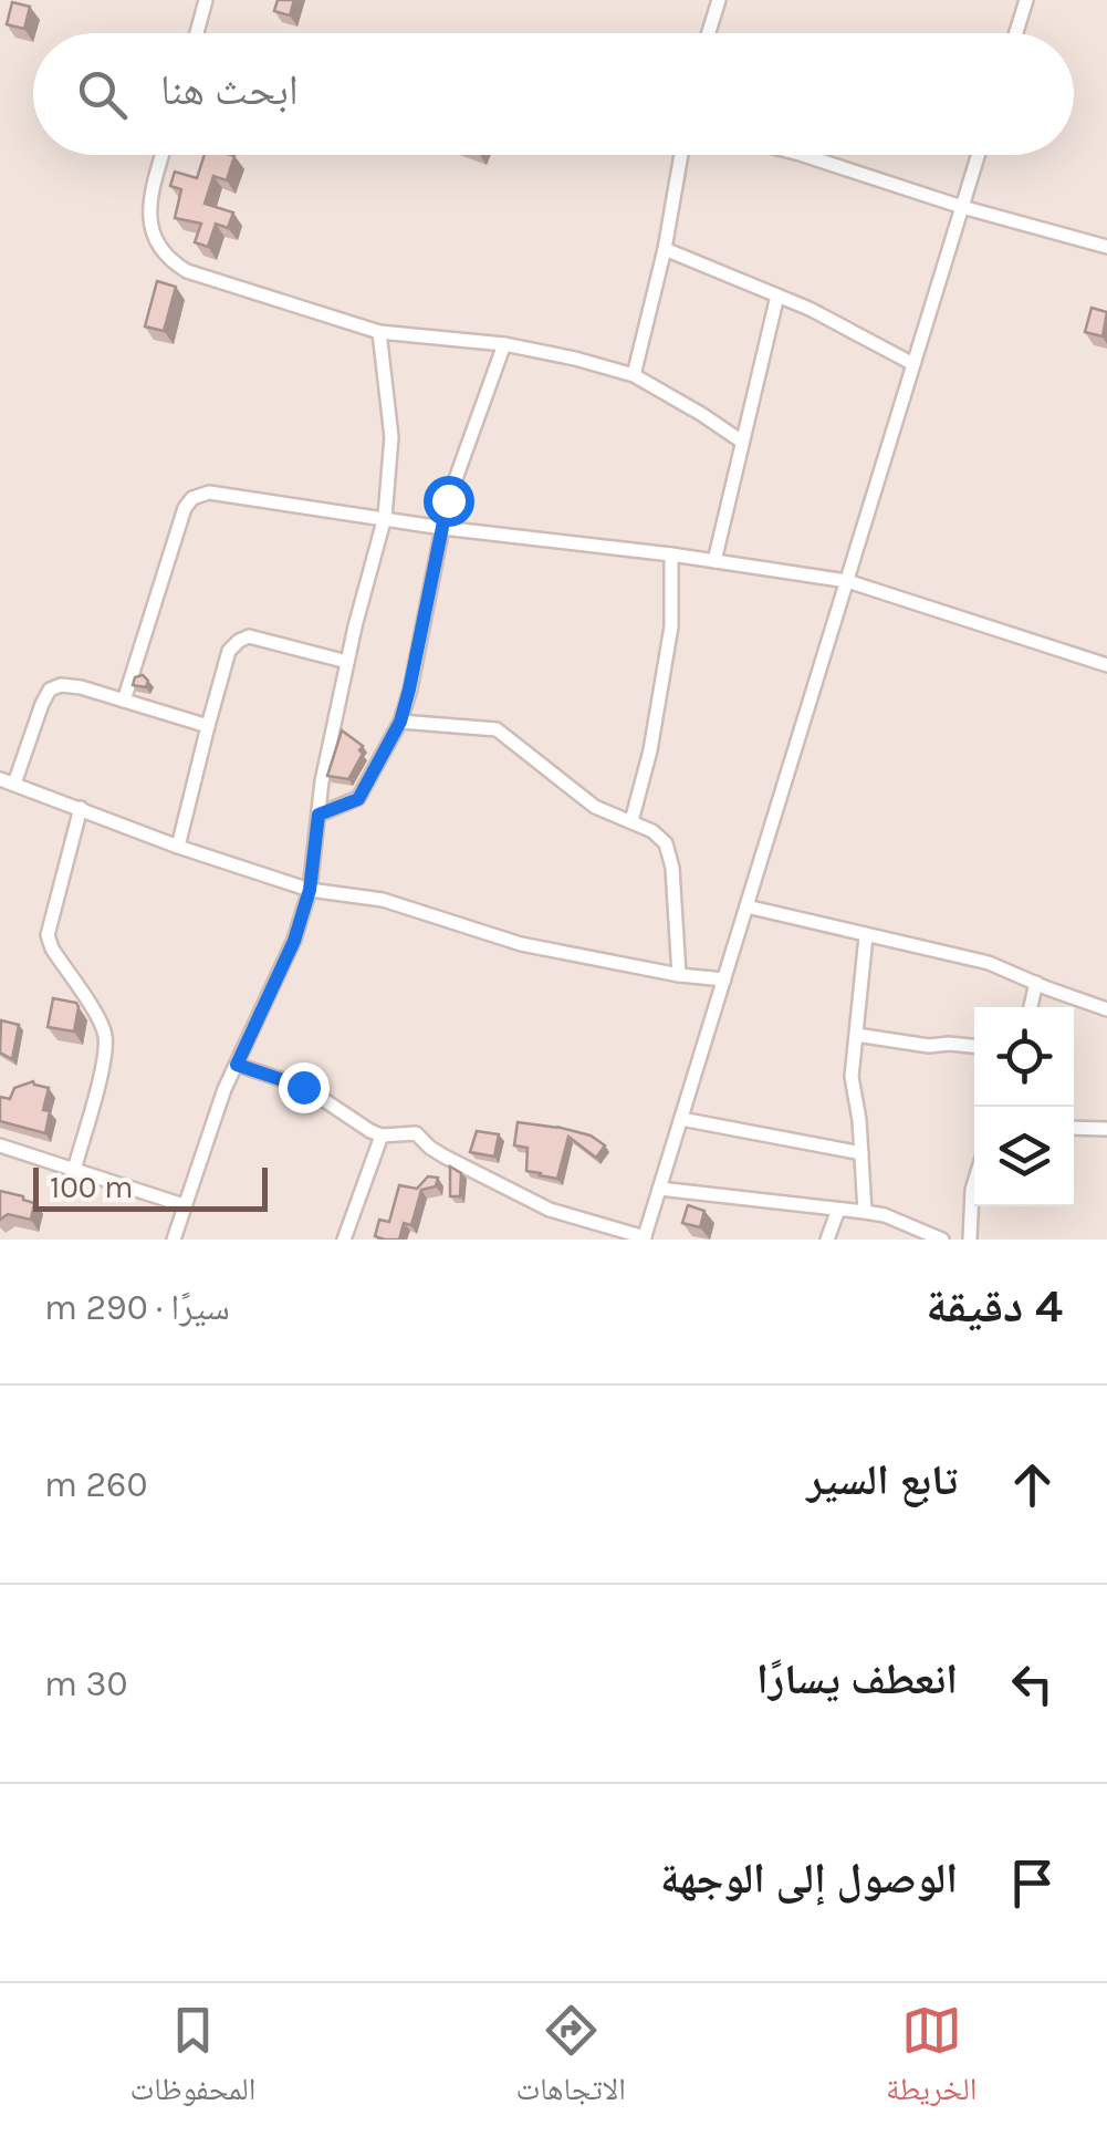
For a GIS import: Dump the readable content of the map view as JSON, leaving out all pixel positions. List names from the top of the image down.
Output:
{
  "scale_bar": "100 m",
  "page": {
    "search": "ابحث هنا",
    "scale": "100 m",
    "heading": ["4 دقيقة", "سيرًا · 290 m"],
    "list": [
      ["تابع السير", "260 m"],
      ["انعطف يسارًا", "30 m"],
      "الوصول إلى الوجهة"
    ],
    "nav": ["الخريطة", "الاتجاهات", "المحفوظات"]
  }
}
